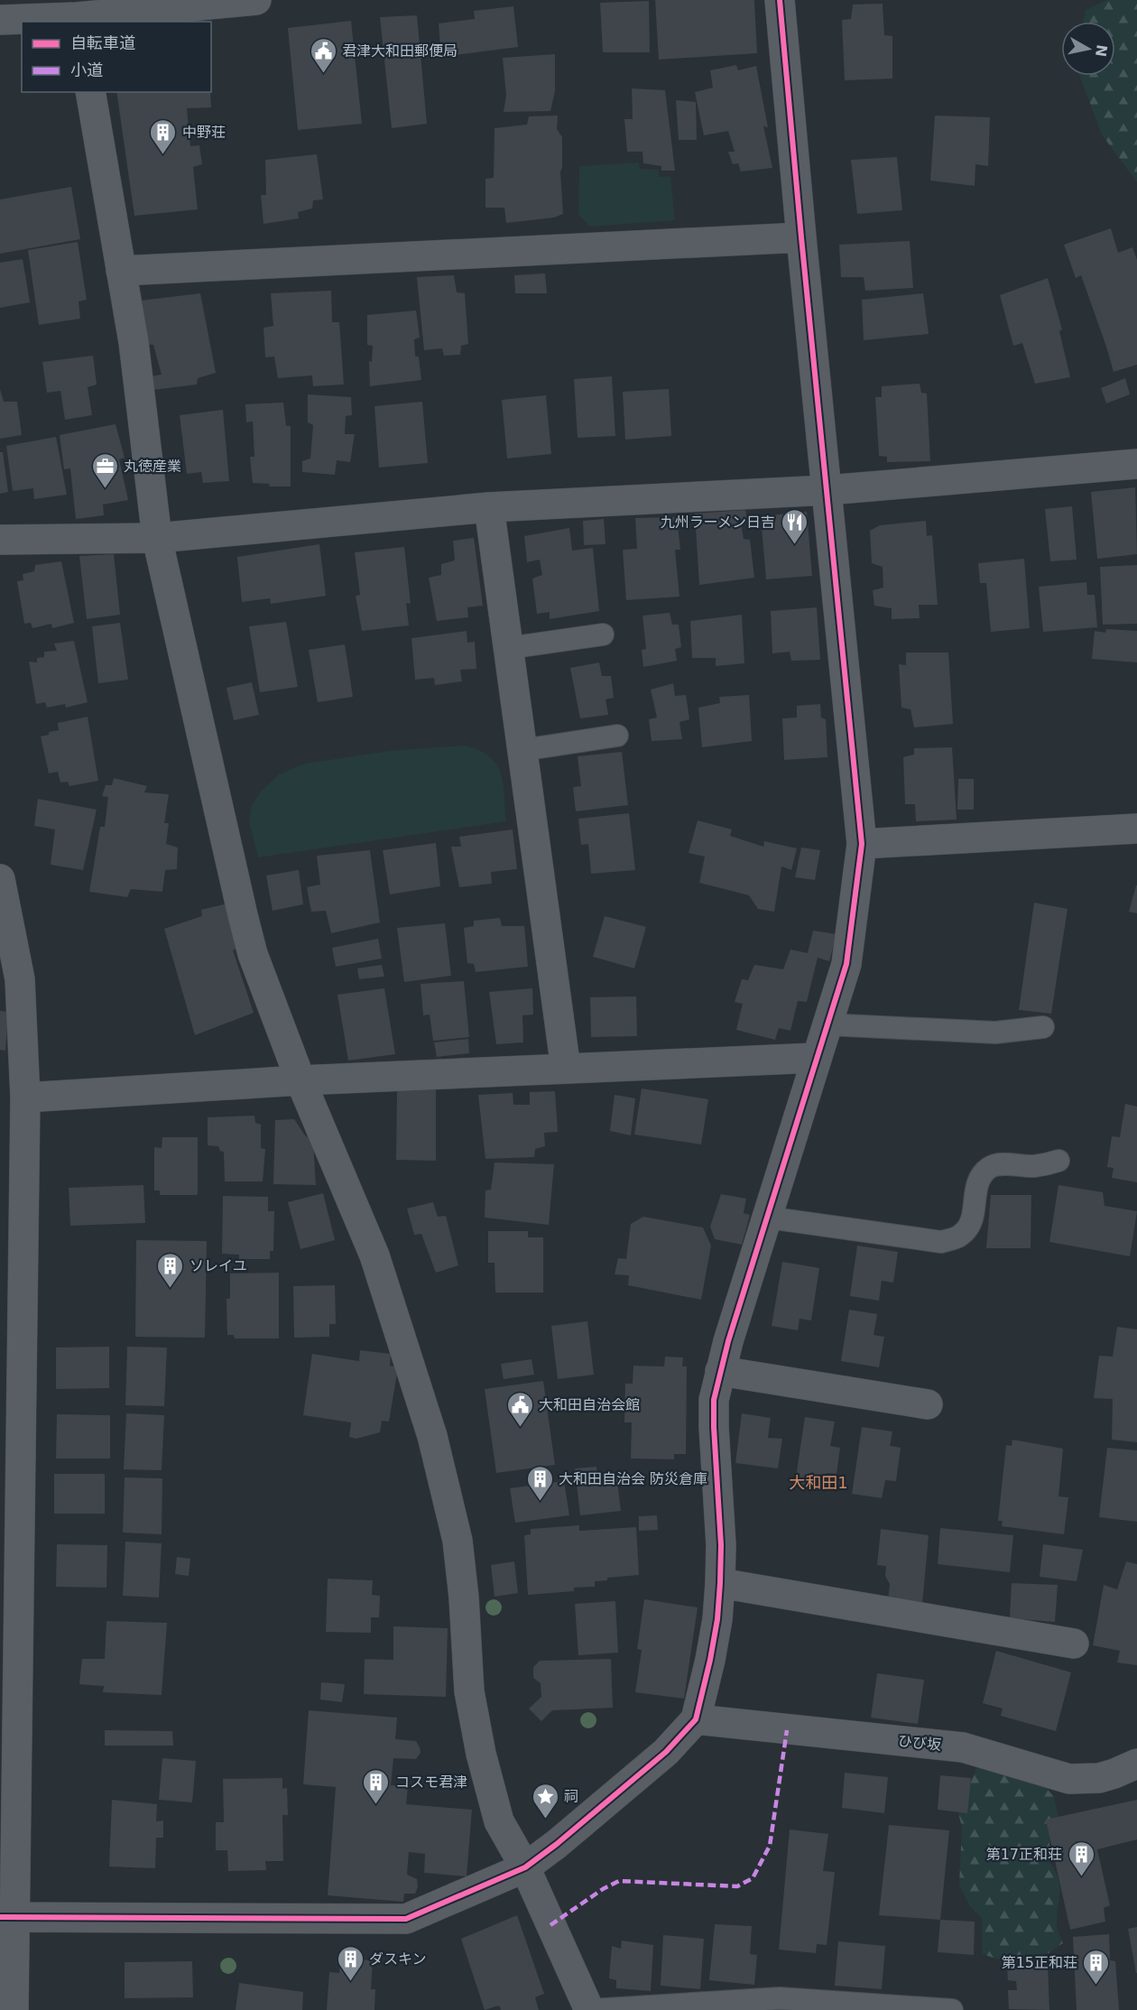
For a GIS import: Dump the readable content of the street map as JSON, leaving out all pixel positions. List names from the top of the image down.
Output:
{
  "streets": {
    "street": ["ひび坂"]
  },
  "districts": ["大和田1"],
  "places": {
    "public building": ["君津大和田郵便局", "大和田自治会館"],
    "building": [
      "中野荘",
      "ソレイユ",
      "大和田自治会 防災倉庫",
      "コスモ君津",
      "第17正和荘",
      "ダスキン",
      "第15正和荘"
    ],
    "office": ["丸徳産業"],
    "restaurant": ["九州ラーメン日吉"],
    "place": ["祠"]
  },
  "legend": ["自転車道", "小道"],
  "north": "right"
}
